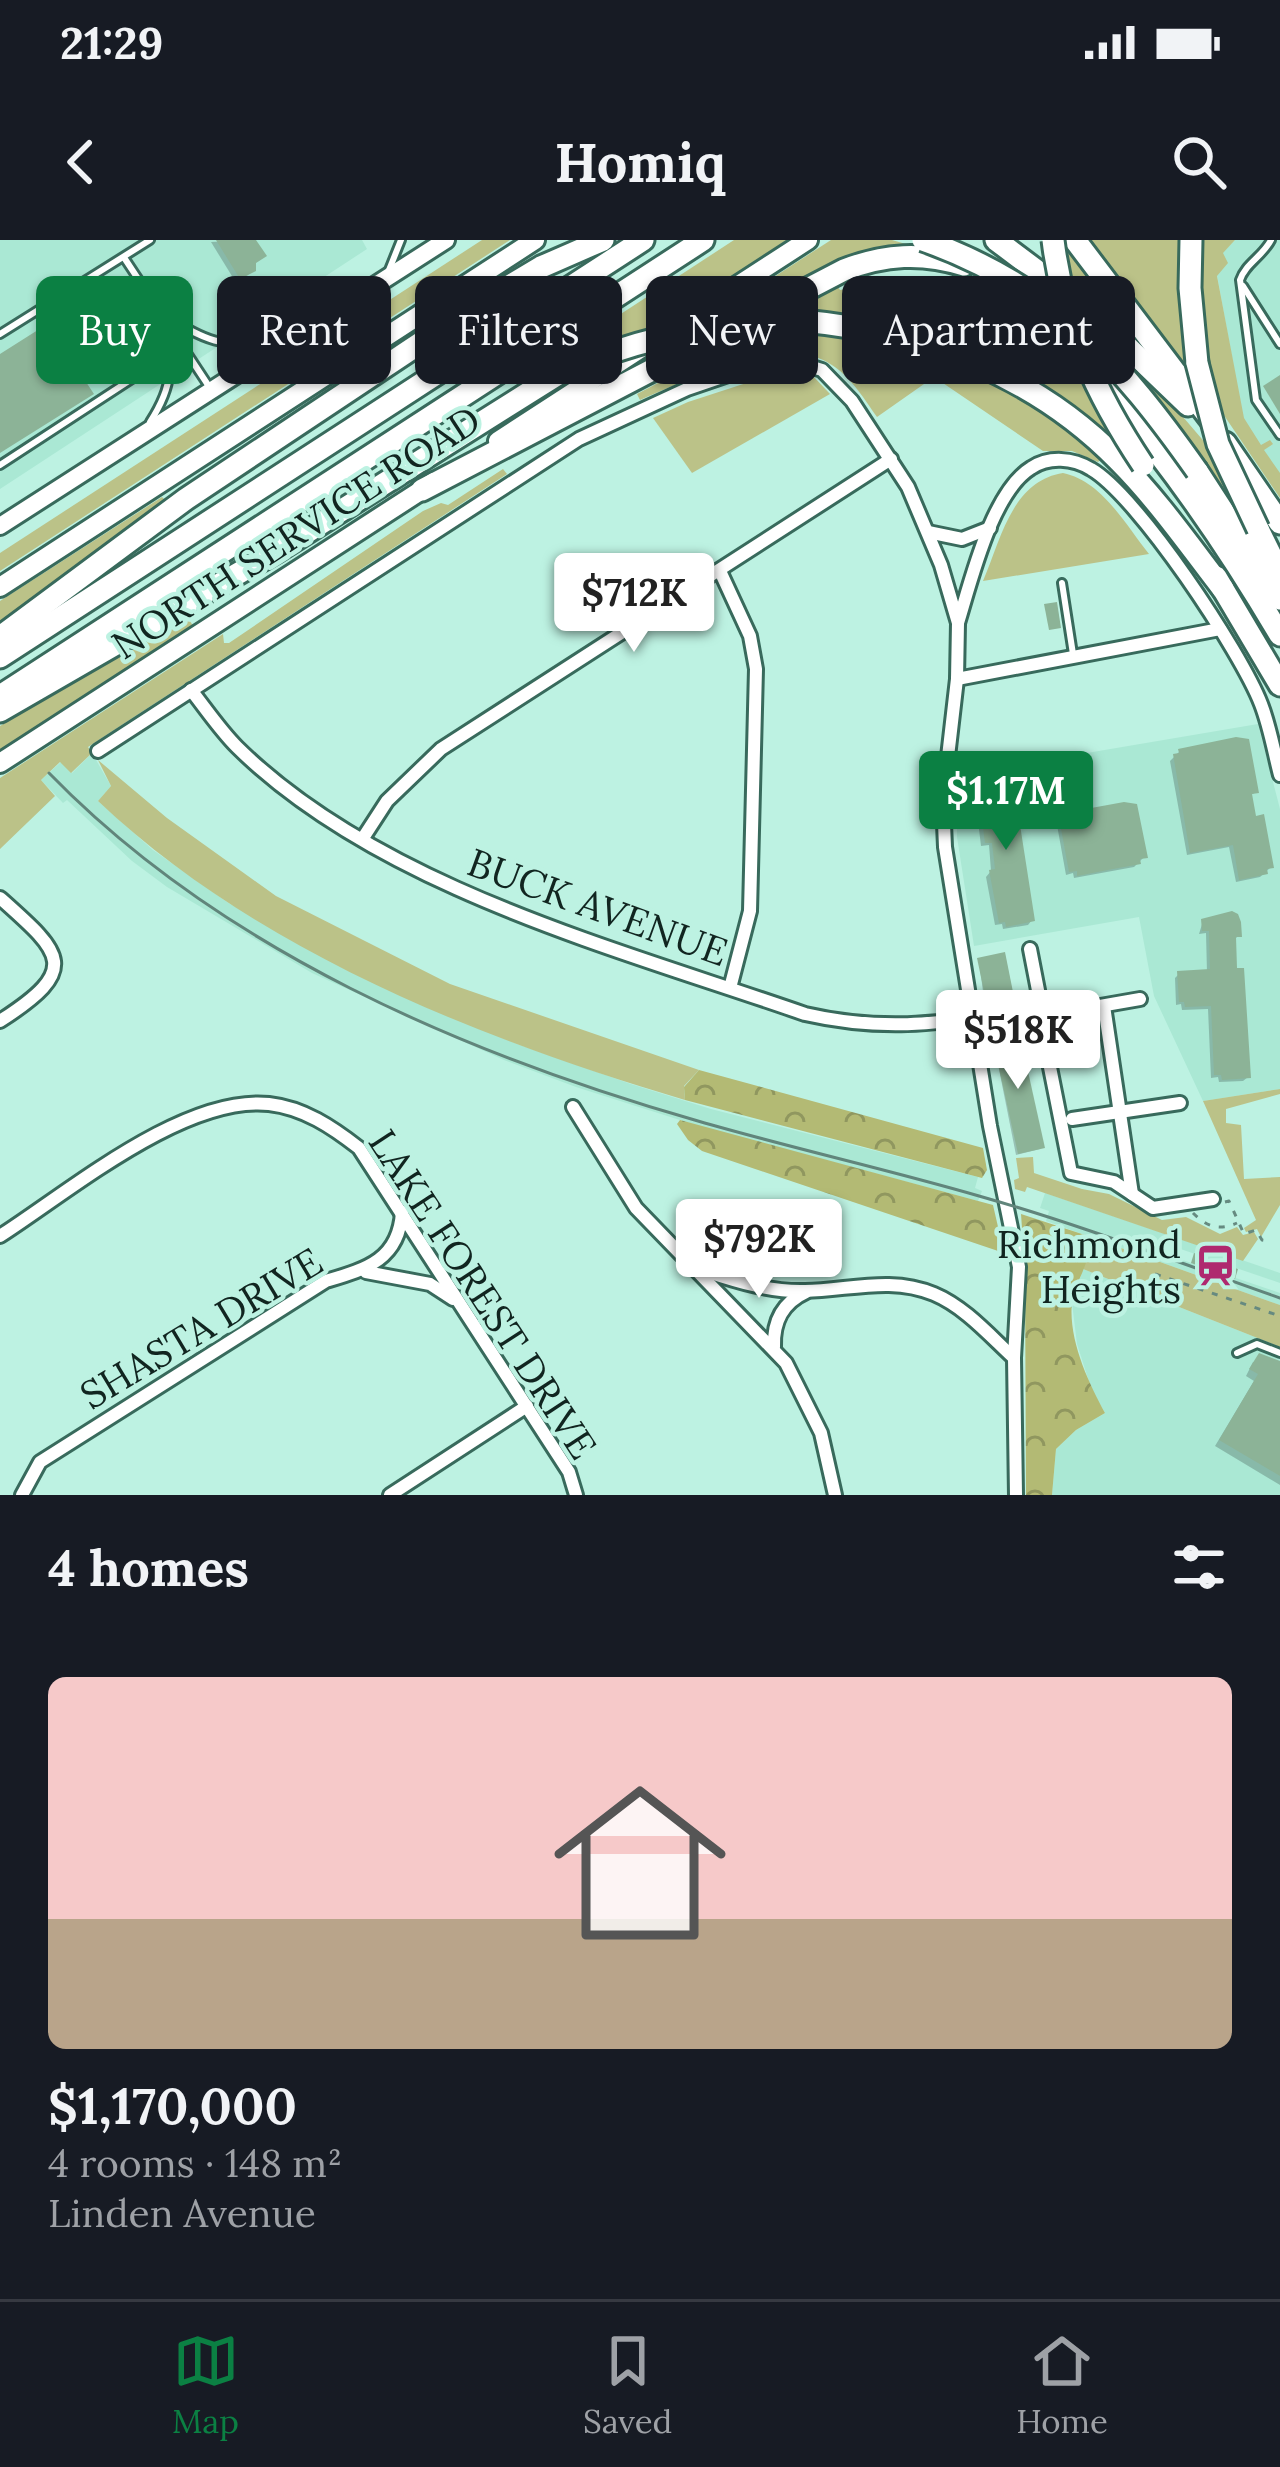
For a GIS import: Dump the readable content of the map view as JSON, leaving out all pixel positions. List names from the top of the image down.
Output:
{
  "streets": {
    "main road": ["NORTH SERVICE ROAD"],
    "street": ["BUCK AVENUE", "LAKE FOREST DRIVE", "SHASTA DRIVE"]
  },
  "crossings": [
    ["LAKE FOREST DRIVE", "SHASTA DRIVE"]
  ],
  "places": {
    "station": ["Richmond Heights"]
  },
  "page": {
    "status": "21:29",
    "header": "Homiq",
    "chip": [
      "Buy",
      "Rent",
      "Filters",
      "New",
      "Apartment"
    ],
    "price": [
      "$712K",
      "$1.17M",
      "$518K",
      "$792K"
    ],
    "heading": "4 homes",
    "list": [
      {
        "name": "$1,170,000",
        "note": "4 rooms · 148 m² · Linden Avenue"
      }
    ],
    "tabs": ["Map", "Saved", "Home"]
  }
}
